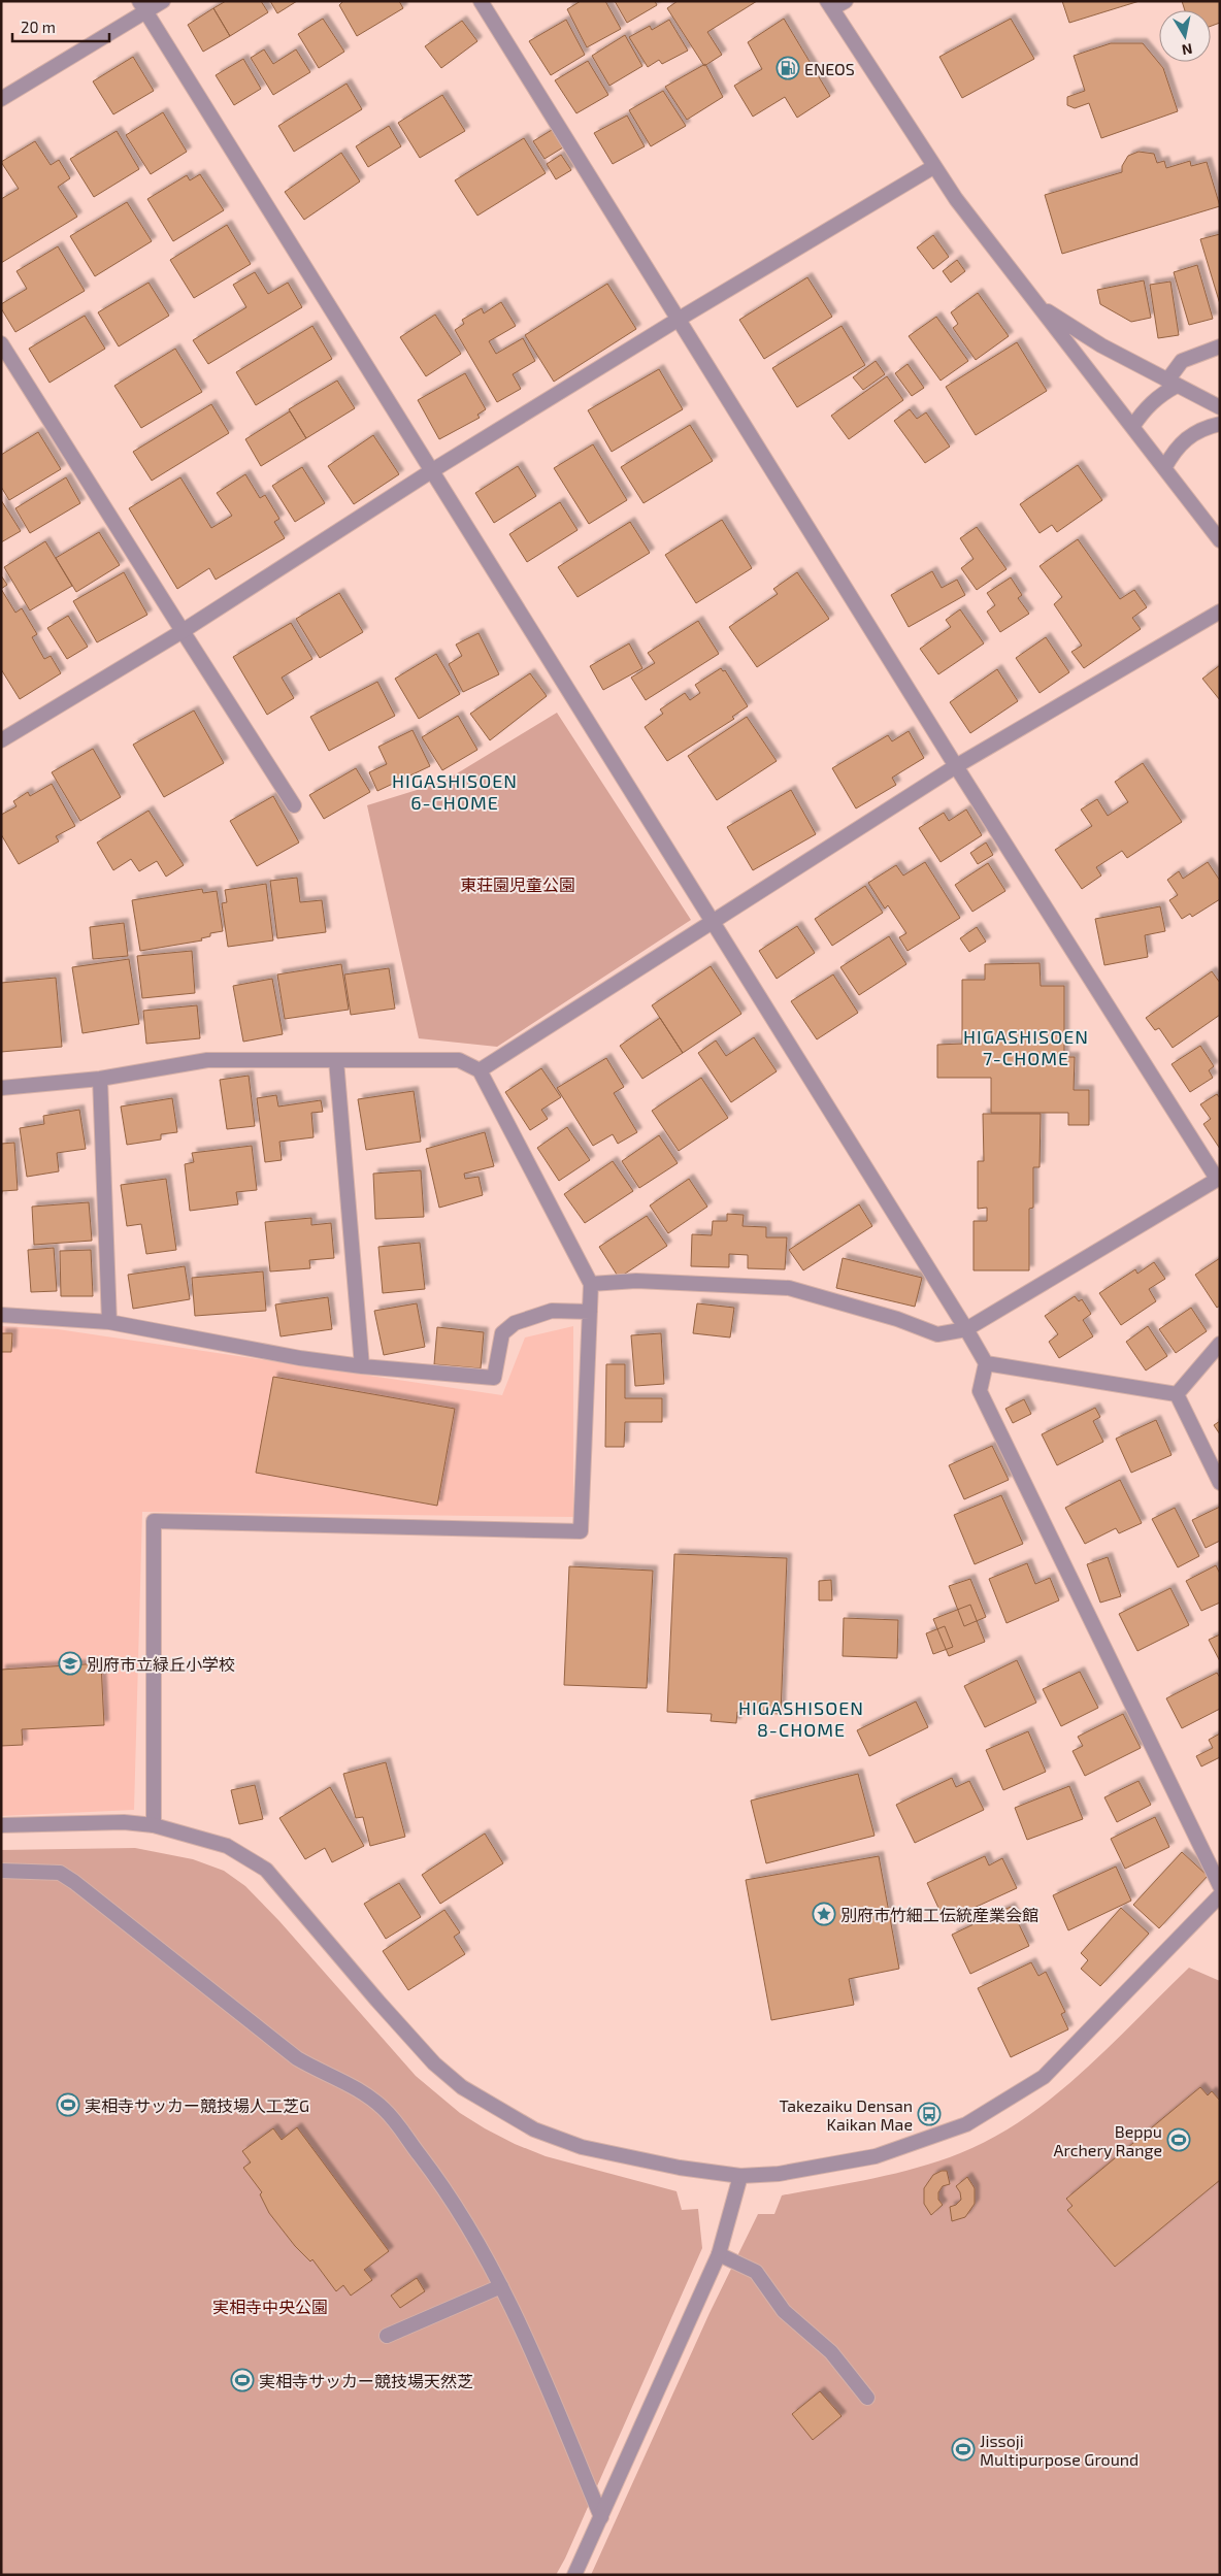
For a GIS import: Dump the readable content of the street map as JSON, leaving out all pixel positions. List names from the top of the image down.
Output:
{
  "districts": ["HIGASHISOEN 6-CHOME", "HIGASHISOEN 7-CHOME", "HIGASHISOEN 8-CHOME"],
  "parks": ["東荘園児童公園", "実相寺中央公園"],
  "places": {
    "fuel station": ["ENEOS"],
    "school or university": ["別府市立緑丘小学校"],
    "place": ["別府市竹細工伝統産業会館"],
    "sports": [
      "実相寺サッカー競技場人工芝G",
      "Beppu Archery Range",
      "実相寺サッカー競技場天然芝",
      "Jissoji Multipurpose Ground"
    ],
    "bus stop": ["Takezaiku Densan Kaikan Mae"]
  },
  "scale_bar": "20 m",
  "north": "bottom"
}
